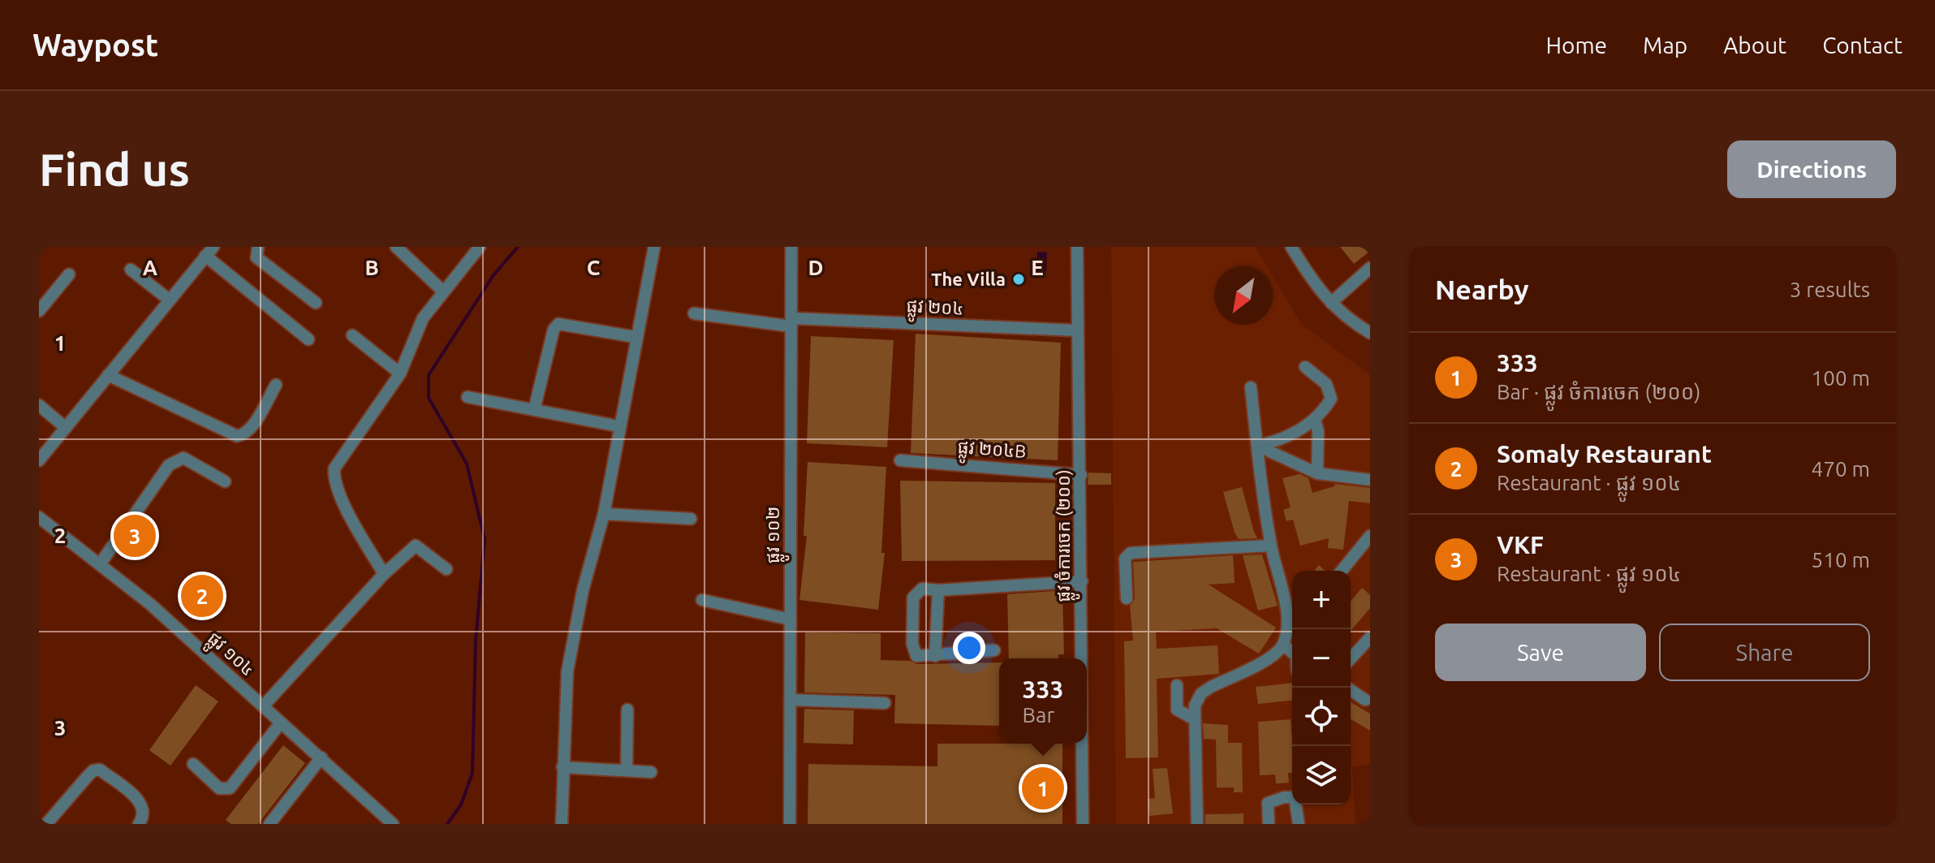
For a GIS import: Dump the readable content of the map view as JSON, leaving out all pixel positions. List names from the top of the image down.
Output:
{
  "streets": {
    "street": [
      "ផ្លូវ ២០៤",
      "ផ្លូវ ២០៤B",
      "ផ្លូវ ១០២",
      "ផ្លូវ ចំការចេក (២០០)",
      "ផ្លូវ ១០៤"
    ]
  },
  "crossings": [
    ["ផ្លូវ ២០៤", "ផ្លូវ ១០២"],
    ["ផ្លូវ ២០៤", "ផ្លូវ ចំការចេក (២០០)"],
    ["ផ្លូវ ២០៤B", "ផ្លូវ ចំការចេក (២០០)"]
  ],
  "places": ["The Villa"],
  "north": "bottom left",
  "page": {
    "header": "Waypost",
    "nav": [
      "Home",
      "Map",
      "About",
      "Contact"
    ],
    "buttons": [
      "Directions",
      ["Save", "Share"]
    ],
    "title": "Find us",
    "heading": ["Nearby", "3 results"],
    "list": [
      {
        "mark": "1",
        "name": "333",
        "note": "Bar · ផ្លូវ ចំការចេក (២០០)",
        "value": "100 m"
      },
      {
        "mark": "2",
        "name": "Somaly Restaurant",
        "note": "Restaurant · ផ្លូវ ១០៤",
        "value": "470 m"
      },
      {
        "mark": "3",
        "name": "VKF",
        "note": "Restaurant · ផ្លូវ ១០៤",
        "value": "510 m"
      }
    ],
    "pins": ["3", "2", "1"],
    "map_buttons": ["+", "−"],
    "popup": ["333", "Bar"]
  },
  "grid": {
    "columns": [
      "A",
      "B",
      "C",
      "D",
      "E"
    ],
    "rows": ["1", "2", "3"]
  }
}
